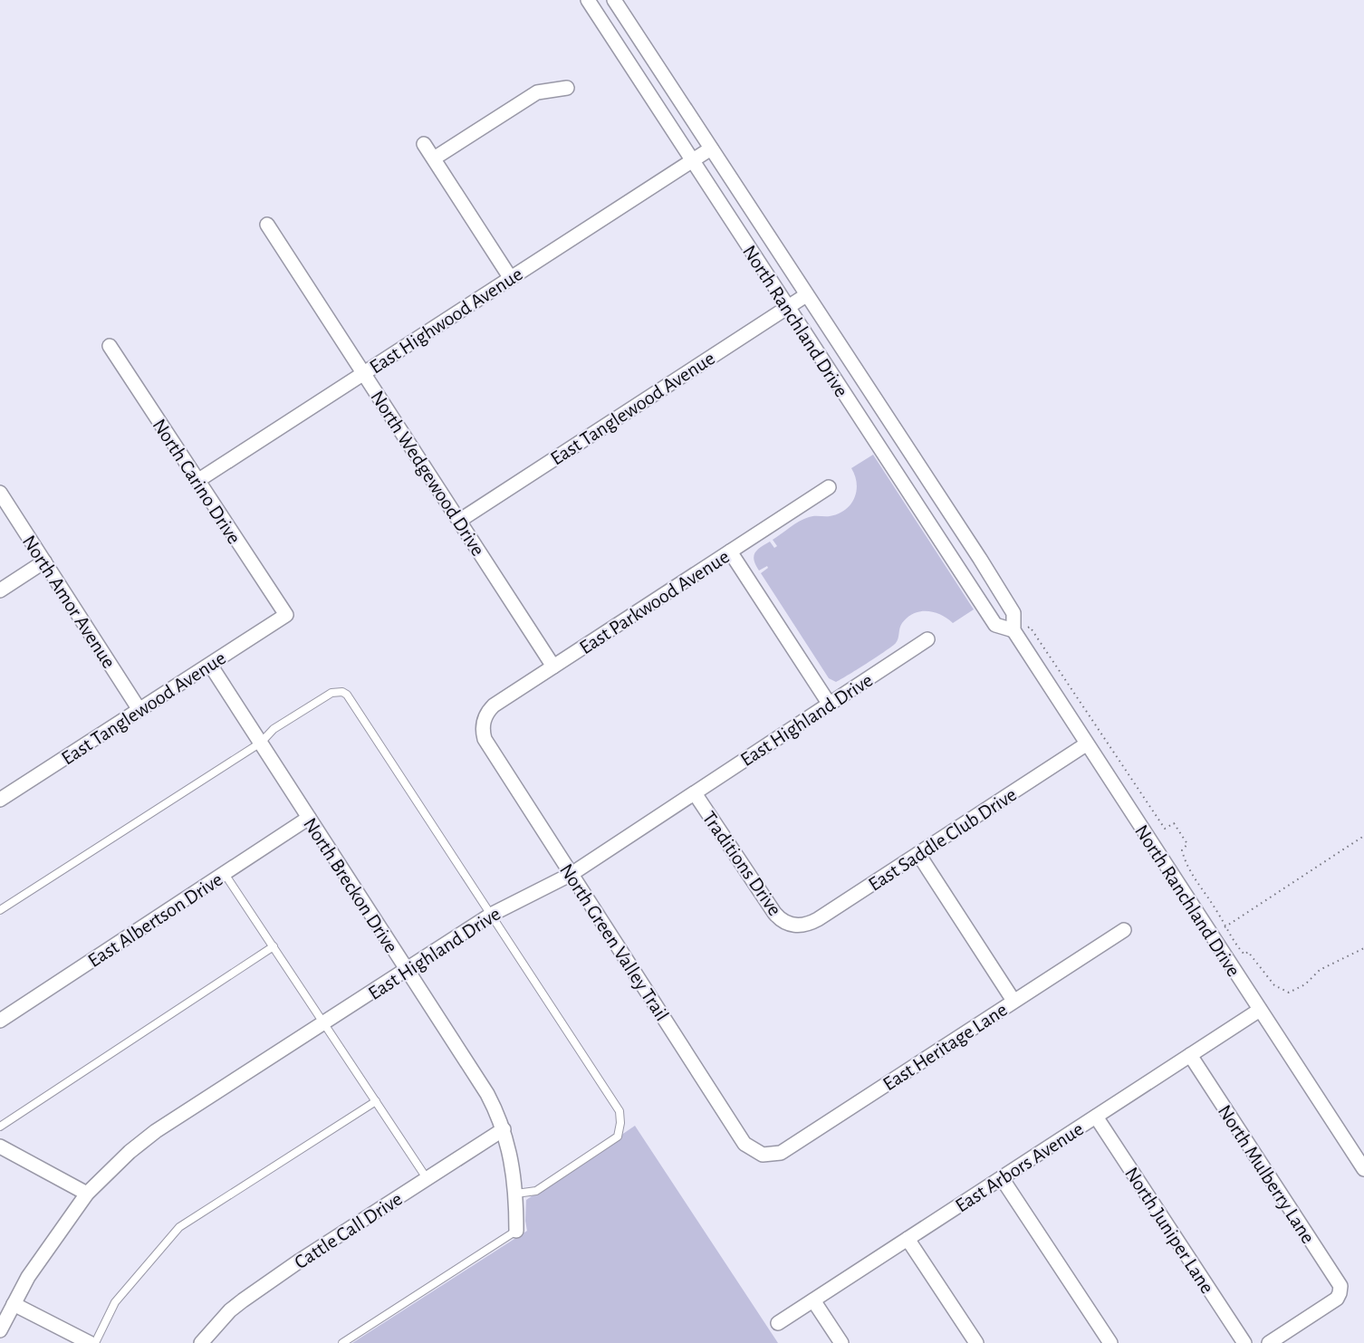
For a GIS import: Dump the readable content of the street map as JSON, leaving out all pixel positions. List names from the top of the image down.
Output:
{
  "streets": {
    "street": [
      "East Highwood Avenue",
      "North Ranchland Drive",
      "East Tanglewood Avenue",
      "North Wedgewood Drive",
      "North Carino Drive",
      "North Amor Avenue",
      "East Parkwood Avenue",
      "East Highland Drive",
      "East Saddle Club Drive",
      "Traditions Drive",
      "North Breckon Drive",
      "East Albertson Drive",
      "North Green Valley Trail",
      "East Heritage Lane",
      "East Arbors Avenue",
      "North Mulberry Lane",
      "Cattle Call Drive",
      "North Juniper Lane"
    ]
  },
  "crossings": [
    ["East Highwood Avenue", "North Ranchland Drive"],
    ["East Highwood Avenue", "North Wedgewood Drive"],
    ["East Highwood Avenue", "North Carino Drive"],
    ["North Ranchland Drive", "East Tanglewood Avenue"],
    ["North Ranchland Drive", "East Saddle Club Drive"],
    ["North Ranchland Drive", "East Arbors Avenue"],
    ["East Tanglewood Avenue", "North Wedgewood Drive"],
    ["East Tanglewood Avenue", "North Carino Drive"],
    ["East Tanglewood Avenue", "North Amor Avenue"],
    ["East Tanglewood Avenue", "North Breckon Drive"],
    ["North Wedgewood Drive", "East Parkwood Avenue"],
    ["East Parkwood Avenue", "North Green Valley Trail"],
    ["East Highland Drive", "Traditions Drive"],
    ["East Highland Drive", "North Breckon Drive"],
    ["East Highland Drive", "North Green Valley Trail"],
    ["East Saddle Club Drive", "Traditions Drive"],
    ["North Breckon Drive", "East Albertson Drive"],
    ["North Breckon Drive", "Cattle Call Drive"],
    ["North Green Valley Trail", "East Heritage Lane"],
    ["East Arbors Avenue", "North Mulberry Lane"],
    ["East Arbors Avenue", "North Juniper Lane"]
  ]
}
